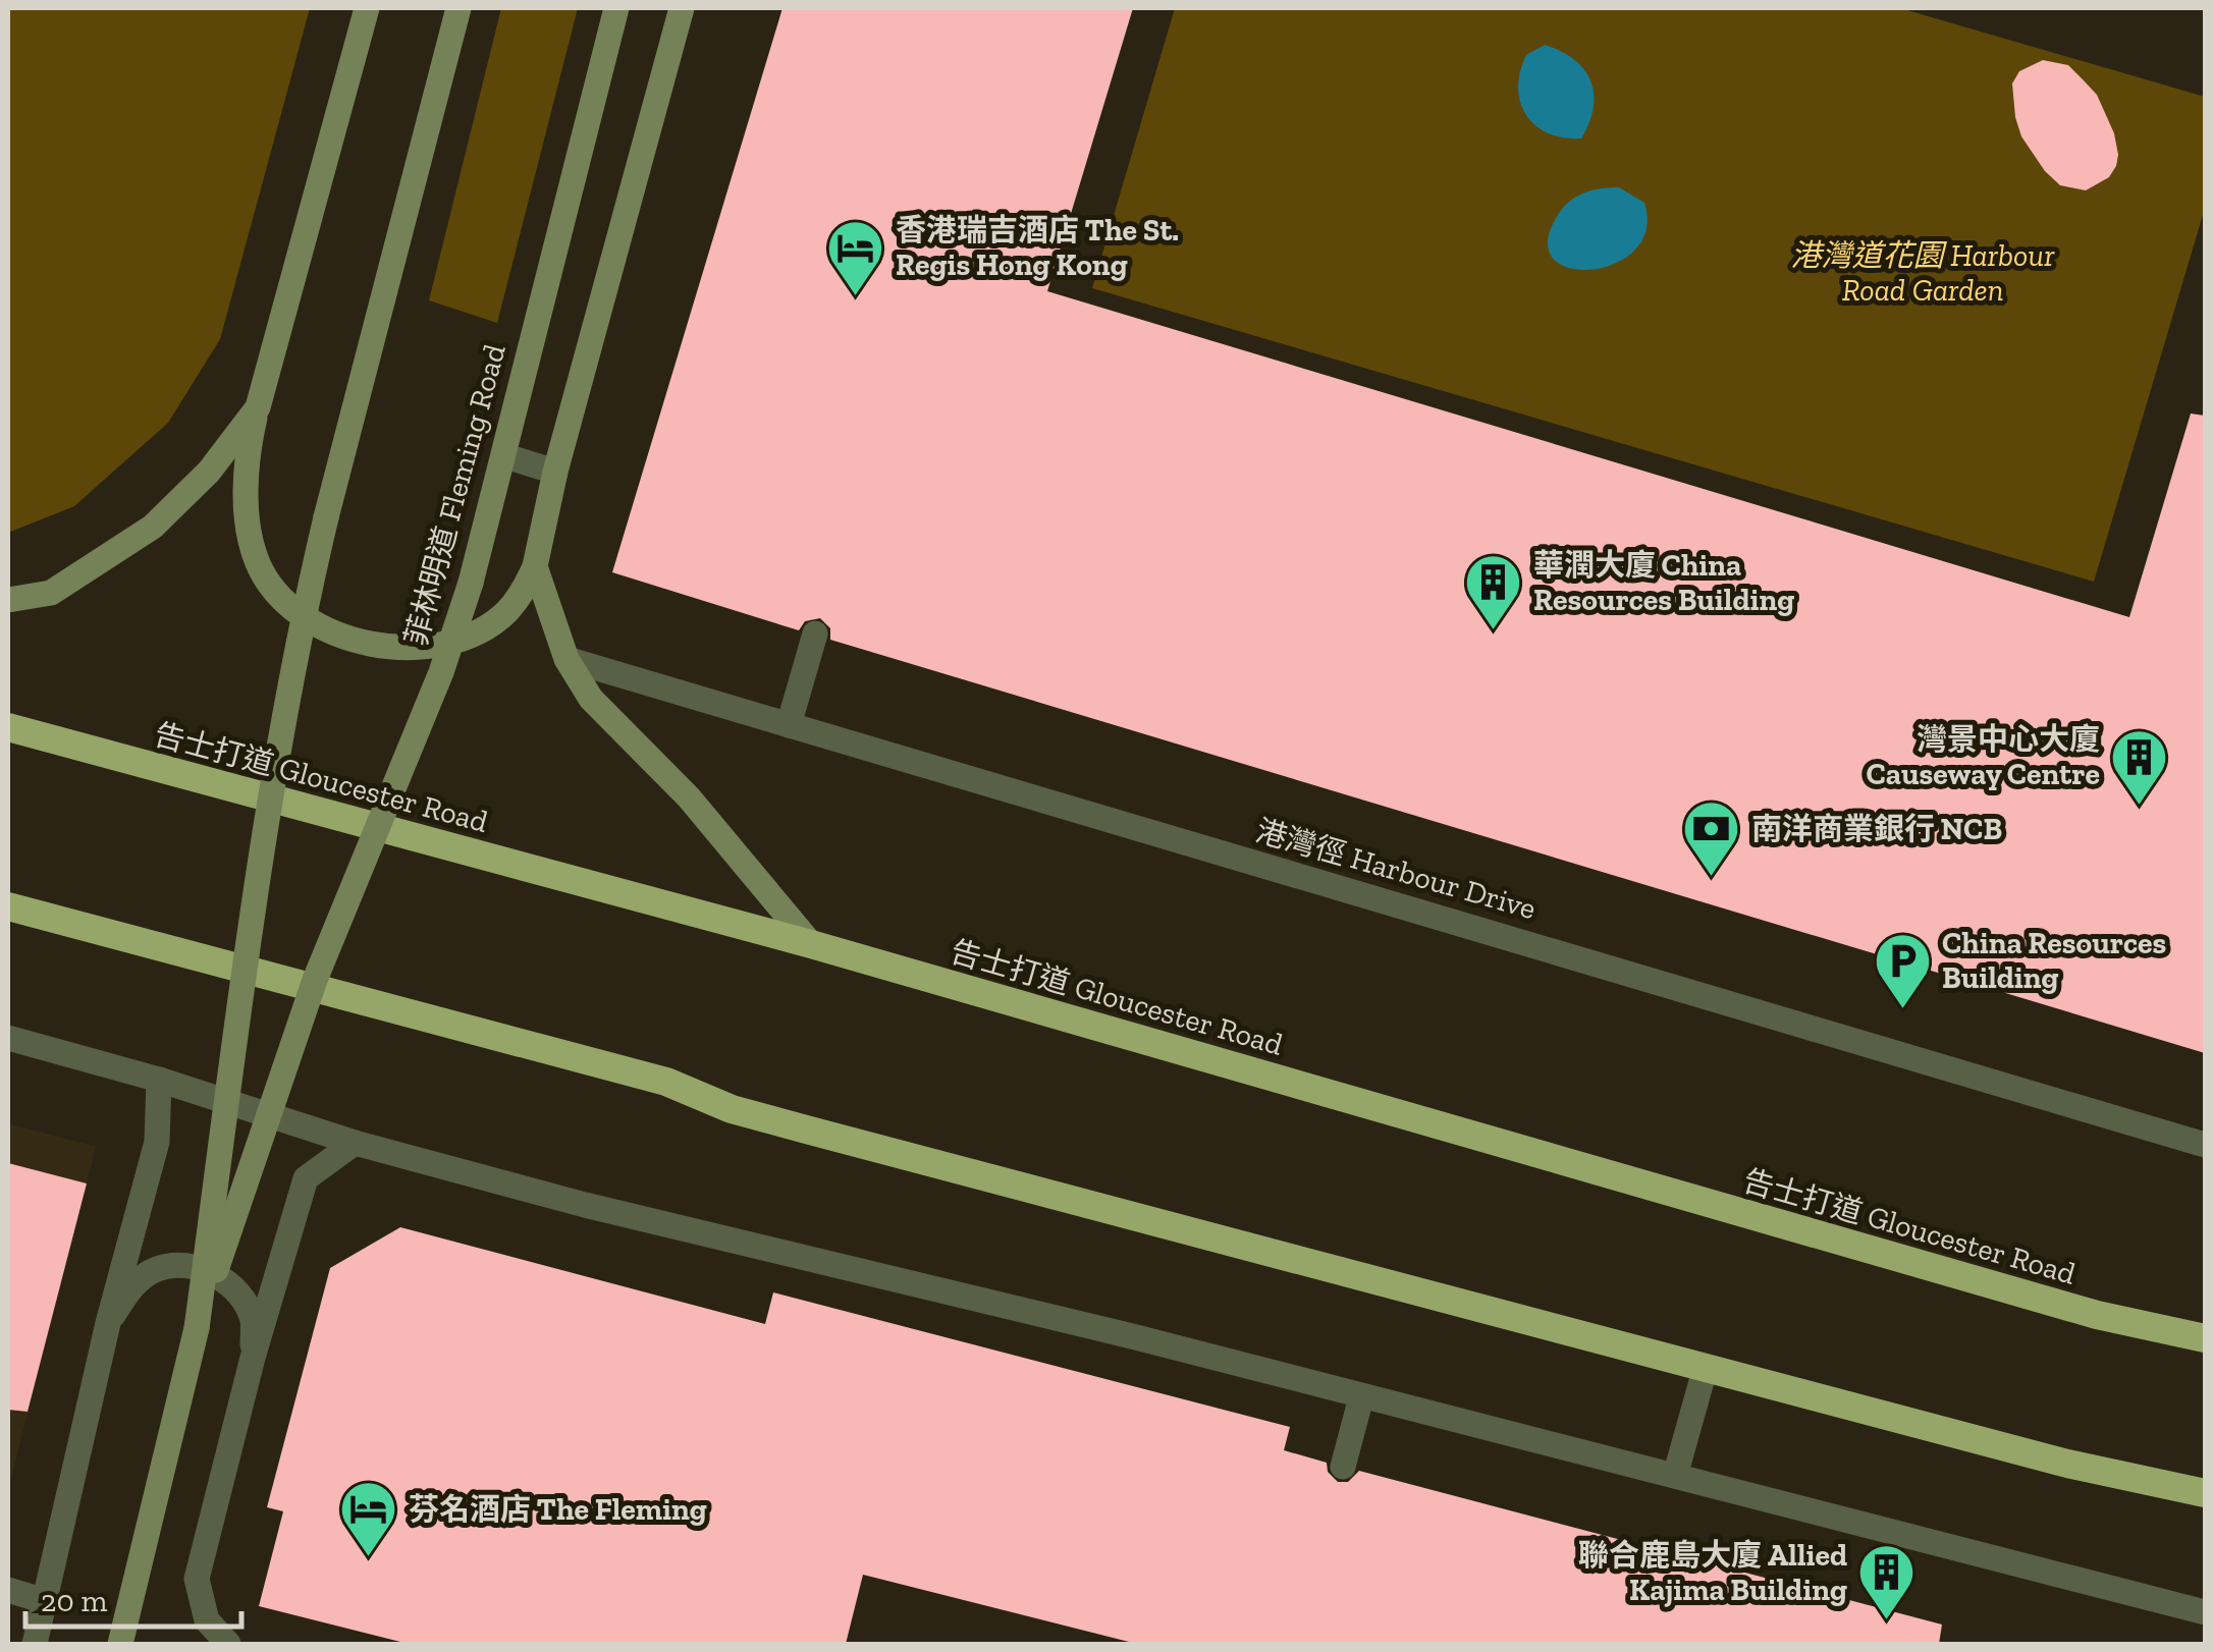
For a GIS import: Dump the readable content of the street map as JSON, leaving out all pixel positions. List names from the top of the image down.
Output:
{
  "streets": {
    "highway": ["告士打道 Gloucester Road"],
    "main road": ["菲林明道 Fleming Road"],
    "street": ["港灣徑 Harbour Drive"]
  },
  "parks": ["港灣道花園 Harbour Road Garden"],
  "places": {
    "hotel": ["香港瑞吉酒店 The St. Regis Hong Kong", "芬名酒店 The Fleming"],
    "building": ["華潤大廈 China Resources Building", "灣景中心大廈 Causeway Centre", "聯合鹿島大廈 Allied Kajima Building"],
    "bank": ["南洋商業銀行 NCB"],
    "parking": ["China Resources Building"]
  },
  "scale_bar": "20 m"
}
